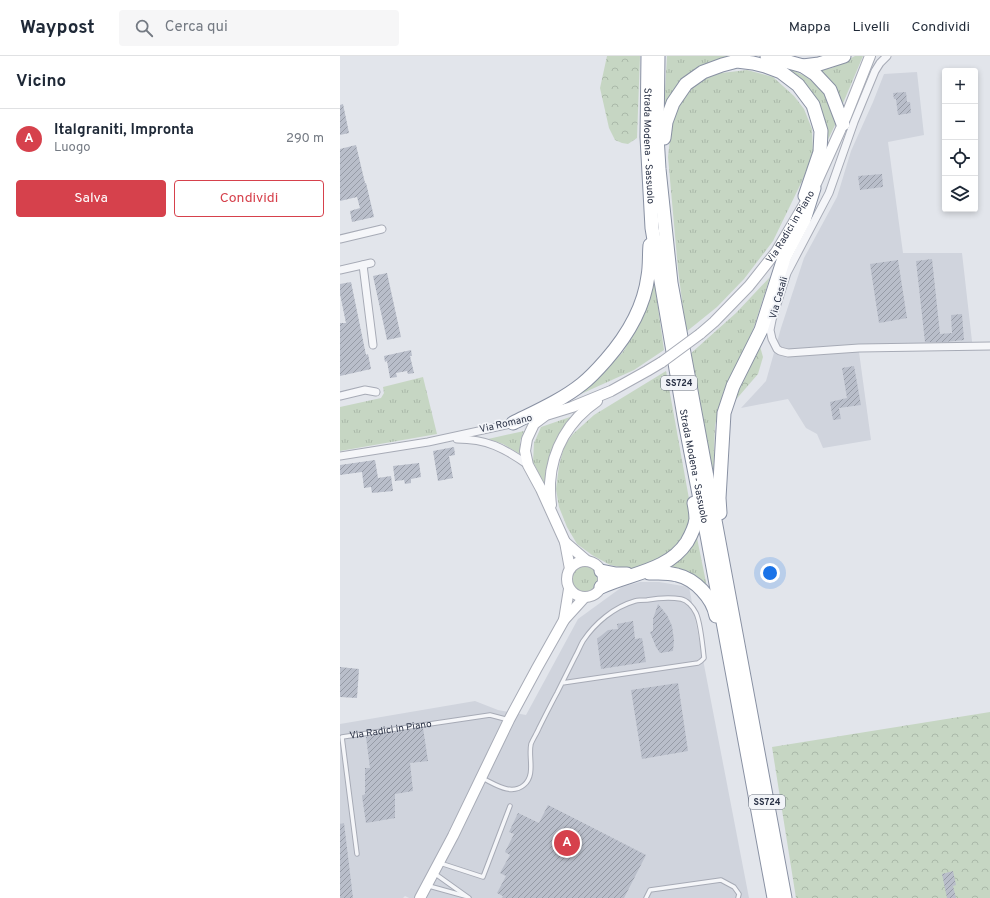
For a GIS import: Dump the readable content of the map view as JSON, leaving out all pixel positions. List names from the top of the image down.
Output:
{
  "streets": {
    "highway": ["Strada Modena - Sassuolo", "SS724"],
    "street": ["Via Radici in Piano", "Via Casali", "Via Romano"]
  },
  "crossings": [
    ["Strada Modena - Sassuolo", "SS724"],
    ["Via Radici in Piano", "Via Romano"]
  ],
  "page": {
    "header": "Waypost",
    "search": "Cerca qui",
    "nav": ["Mappa", "Livelli", "Condividi"],
    "heading": "Vicino",
    "map_buttons": ["+", "−"],
    "list": [
      {
        "mark": "A",
        "name": "Italgraniti, Impronta",
        "note": "Luogo",
        "value": "290 m"
      }
    ],
    "buttons": ["Salva", "Condividi"],
    "pins": "A"
  }
}
